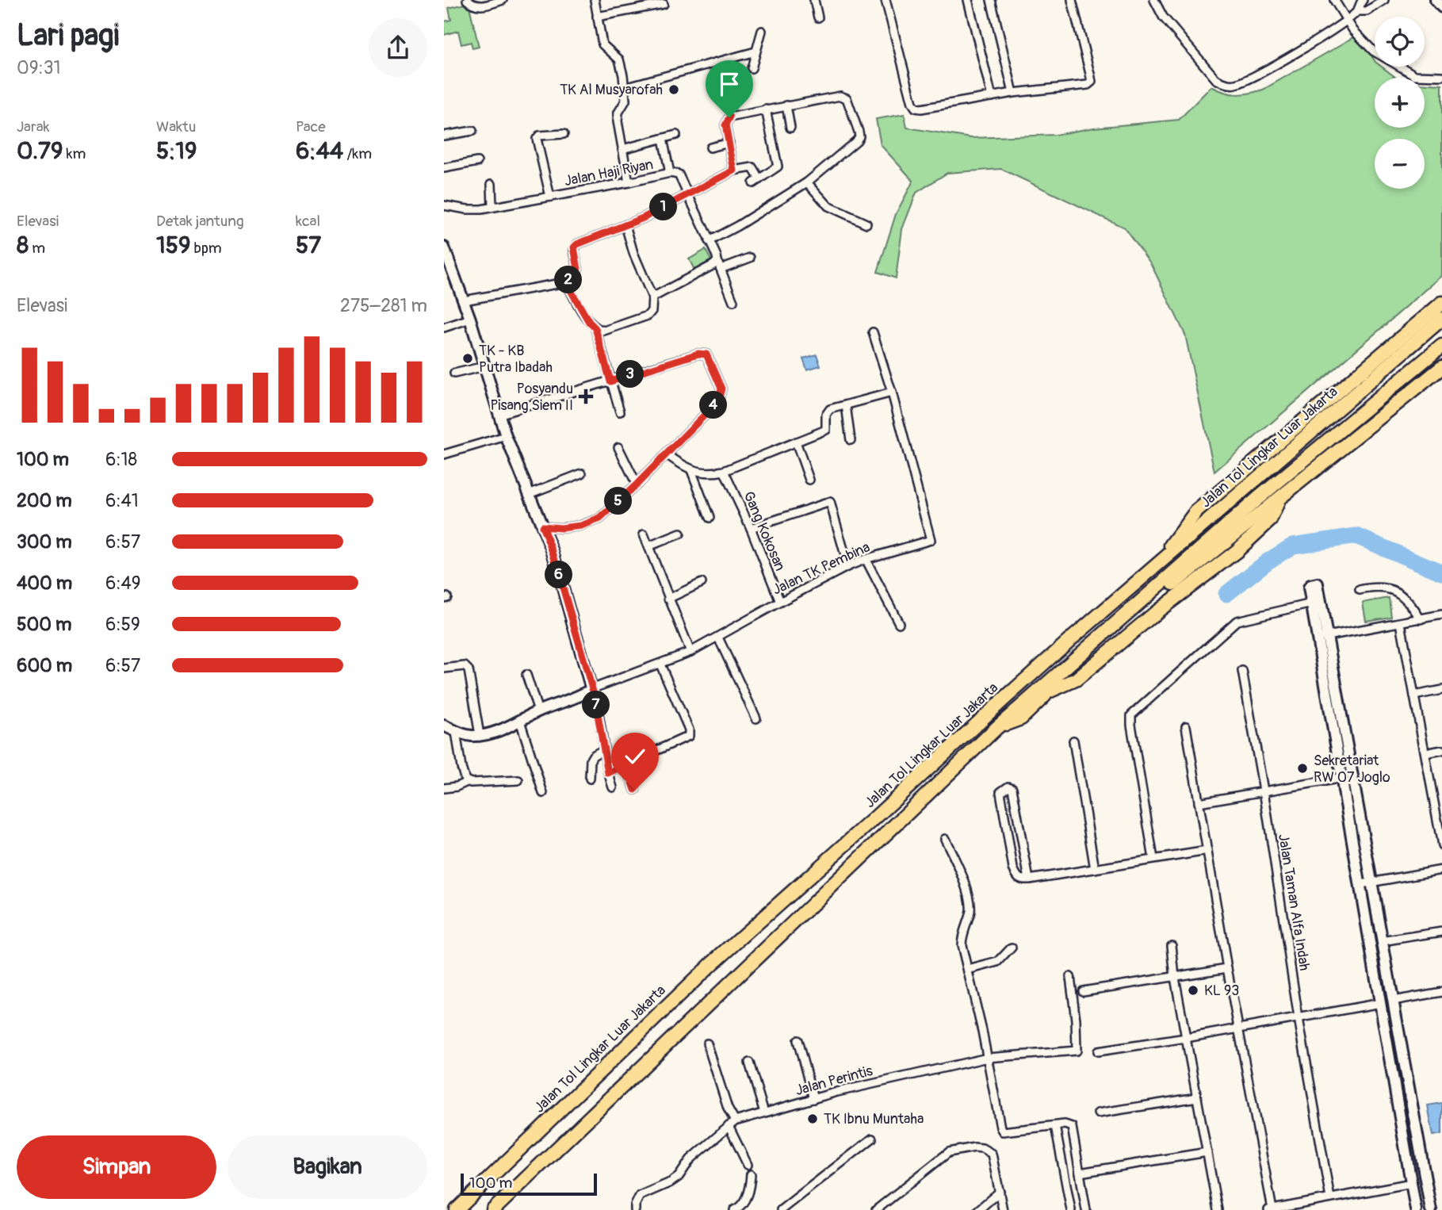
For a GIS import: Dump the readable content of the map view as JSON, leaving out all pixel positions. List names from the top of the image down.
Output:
{
  "streets": {
    "highway": ["Jalan Tol Lingkar Luar Jakarta"],
    "street": [
      "Jalan Haji Riyan",
      "Gang Kokosan",
      "Jalan TK Pembina",
      "Jalan Taman Alfa Indah",
      "Jalan Perintis"
    ]
  },
  "crossings": [
    ["Gang Kokosan", "Jalan TK Pembina"]
  ],
  "places": {
    "other": [
      "TK Al Musyarofah",
      "TK - KB Putra Ibadah",
      "Sekretariat RW 07 Joglo",
      "KL 93",
      "TK Ibnu Muntaha"
    ],
    "health": ["Posyandu Pisang Siem II"]
  },
  "scale_bar": "100 m",
  "page": {
    "heading": ["Lari pagi", "09:31"],
    "map_buttons": ["+", "−"],
    "stats": [
      ["Jarak", "0.79 km"],
      ["Waktu", "5:19"],
      ["Pace", "6:44 /km"],
      ["Elevasi", "8 m"],
      ["Detak jantung", "159 bpm"],
      ["kcal", "57"]
    ],
    "pins": [
      "1",
      "2",
      "3",
      "4",
      "5",
      "6",
      "7"
    ],
    "chart": ["Elevasi", "275–281 m"],
    "list": [
      {
        "name": "100 m",
        "note": "6:18"
      },
      {
        "name": "200 m",
        "note": "6:41"
      },
      {
        "name": "300 m",
        "note": "6:57"
      },
      {
        "name": "400 m",
        "note": "6:49"
      },
      {
        "name": "500 m",
        "note": "6:59"
      },
      {
        "name": "600 m",
        "note": "6:57"
      }
    ],
    "buttons": ["Simpan", "Bagikan"],
    "scale": "100 m"
  }
}
